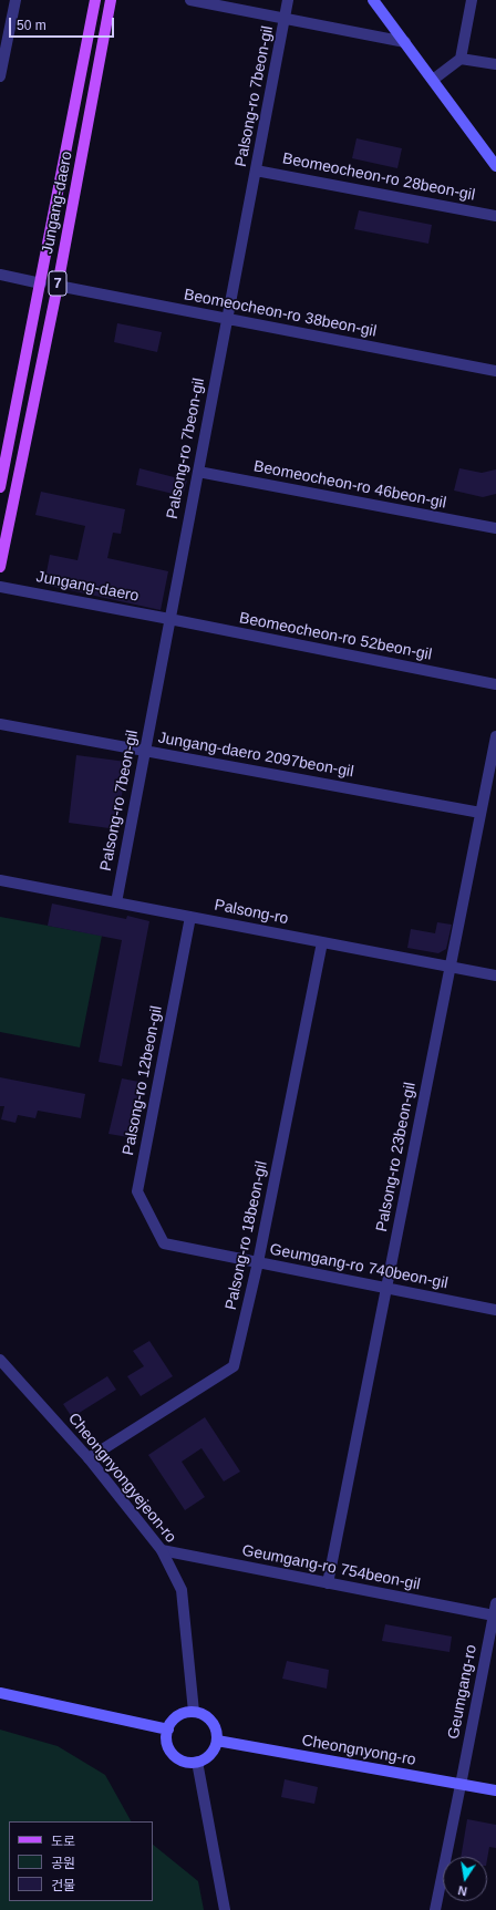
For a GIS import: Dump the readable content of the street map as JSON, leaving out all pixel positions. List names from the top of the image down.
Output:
{
  "streets": {
    "main road": ["Jungang-daero", "7", "Cheongnyong-ro"],
    "street": [
      "Palsong-ro 7beon-gil",
      "Beomeocheon-ro 28beon-gil",
      "Beomeocheon-ro 38beon-gil",
      "Beomeocheon-ro 46beon-gil",
      "Beomeocheon-ro 52beon-gil",
      "Jungang-daero 2097beon-gil",
      "Palsong-ro",
      "Palsong-ro 12beon-gil",
      "Palsong-ro 23beon-gil",
      "Palsong-ro 18beon-gil",
      "Geumgang-ro 740beon-gil",
      "Cheongnyongyejeon-ro",
      "Geumgang-ro 754beon-gil",
      "Geumgang-ro"
    ]
  },
  "crossings": [
    ["Palsong-ro 7beon-gil", "Beomeocheon-ro 28beon-gil"],
    ["Palsong-ro 7beon-gil", "Jungang-daero"],
    ["Palsong-ro 7beon-gil", "Beomeocheon-ro 38beon-gil"],
    ["Palsong-ro 7beon-gil", "Beomeocheon-ro 46beon-gil"],
    ["Palsong-ro 7beon-gil", "Beomeocheon-ro 52beon-gil"],
    ["Palsong-ro 7beon-gil", "Jungang-daero 2097beon-gil"],
    ["Palsong-ro 7beon-gil", "Palsong-ro"],
    ["Jungang-daero", "Beomeocheon-ro 38beon-gil"],
    ["Jungang-daero", "Beomeocheon-ro 52beon-gil"],
    ["Jungang-daero 2097beon-gil", "Palsong-ro 23beon-gil"],
    ["Palsong-ro", "Palsong-ro 12beon-gil"],
    ["Palsong-ro", "Palsong-ro 23beon-gil"],
    ["Palsong-ro", "Palsong-ro 18beon-gil"],
    ["Palsong-ro 12beon-gil", "Geumgang-ro 740beon-gil"],
    ["Palsong-ro 23beon-gil", "Geumgang-ro 740beon-gil"],
    ["Palsong-ro 23beon-gil", "Geumgang-ro 754beon-gil"],
    ["Palsong-ro 18beon-gil", "Geumgang-ro 740beon-gil"],
    ["Palsong-ro 18beon-gil", "Cheongnyongyejeon-ro"],
    ["Cheongnyongyejeon-ro", "Geumgang-ro 754beon-gil"],
    ["Cheongnyongyejeon-ro", "Cheongnyong-ro"],
    ["Geumgang-ro 754beon-gil", "Geumgang-ro"],
    ["Geumgang-ro", "Cheongnyong-ro"]
  ],
  "legend": ["도로", "공원", "건물"],
  "scale_bar": "50 m",
  "north": "bottom"
}
